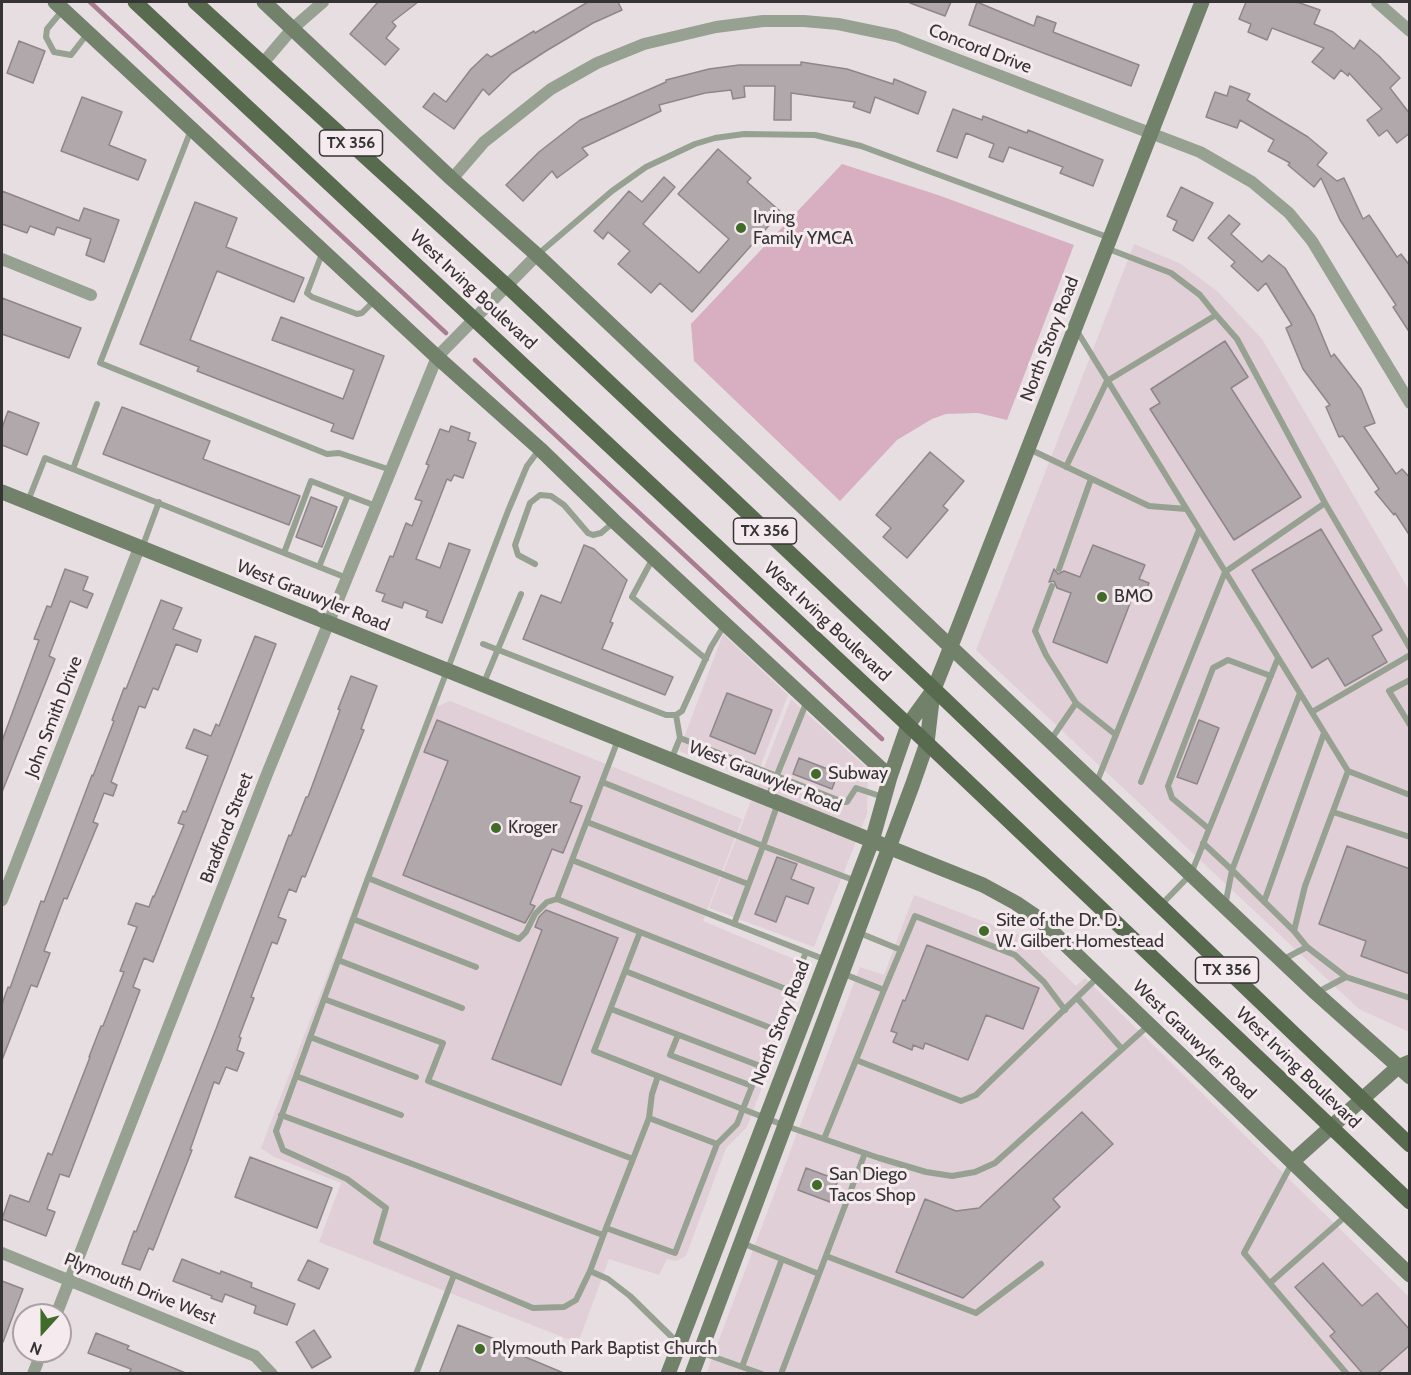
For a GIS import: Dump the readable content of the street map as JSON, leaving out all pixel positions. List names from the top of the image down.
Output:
{
  "streets": {
    "main road": [
      "TX 356",
      "West Irving Boulevard",
      "North Story Road",
      "West Grauwyler Road"
    ],
    "street": [
      "Concord Drive",
      "John Smith Drive",
      "Bradford Street",
      "Plymouth Drive West"
    ]
  },
  "crossings": [
    ["Concord Drive", "North Story Road"],
    ["West Irving Boulevard", "North Story Road"],
    ["North Story Road", "West Grauwyler Road"],
    ["West Grauwyler Road", "John Smith Drive"],
    ["West Grauwyler Road", "Bradford Street"],
    ["Bradford Street", "Plymouth Drive West"]
  ],
  "places": [
    "Irving Family YMCA",
    "BMO",
    "Subway",
    "Kroger",
    "Site of the Dr. D. W. Gilbert Homestead",
    "San Diego Tacos Shop",
    "Plymouth Park Baptist Church"
  ],
  "north": "bottom"
}
